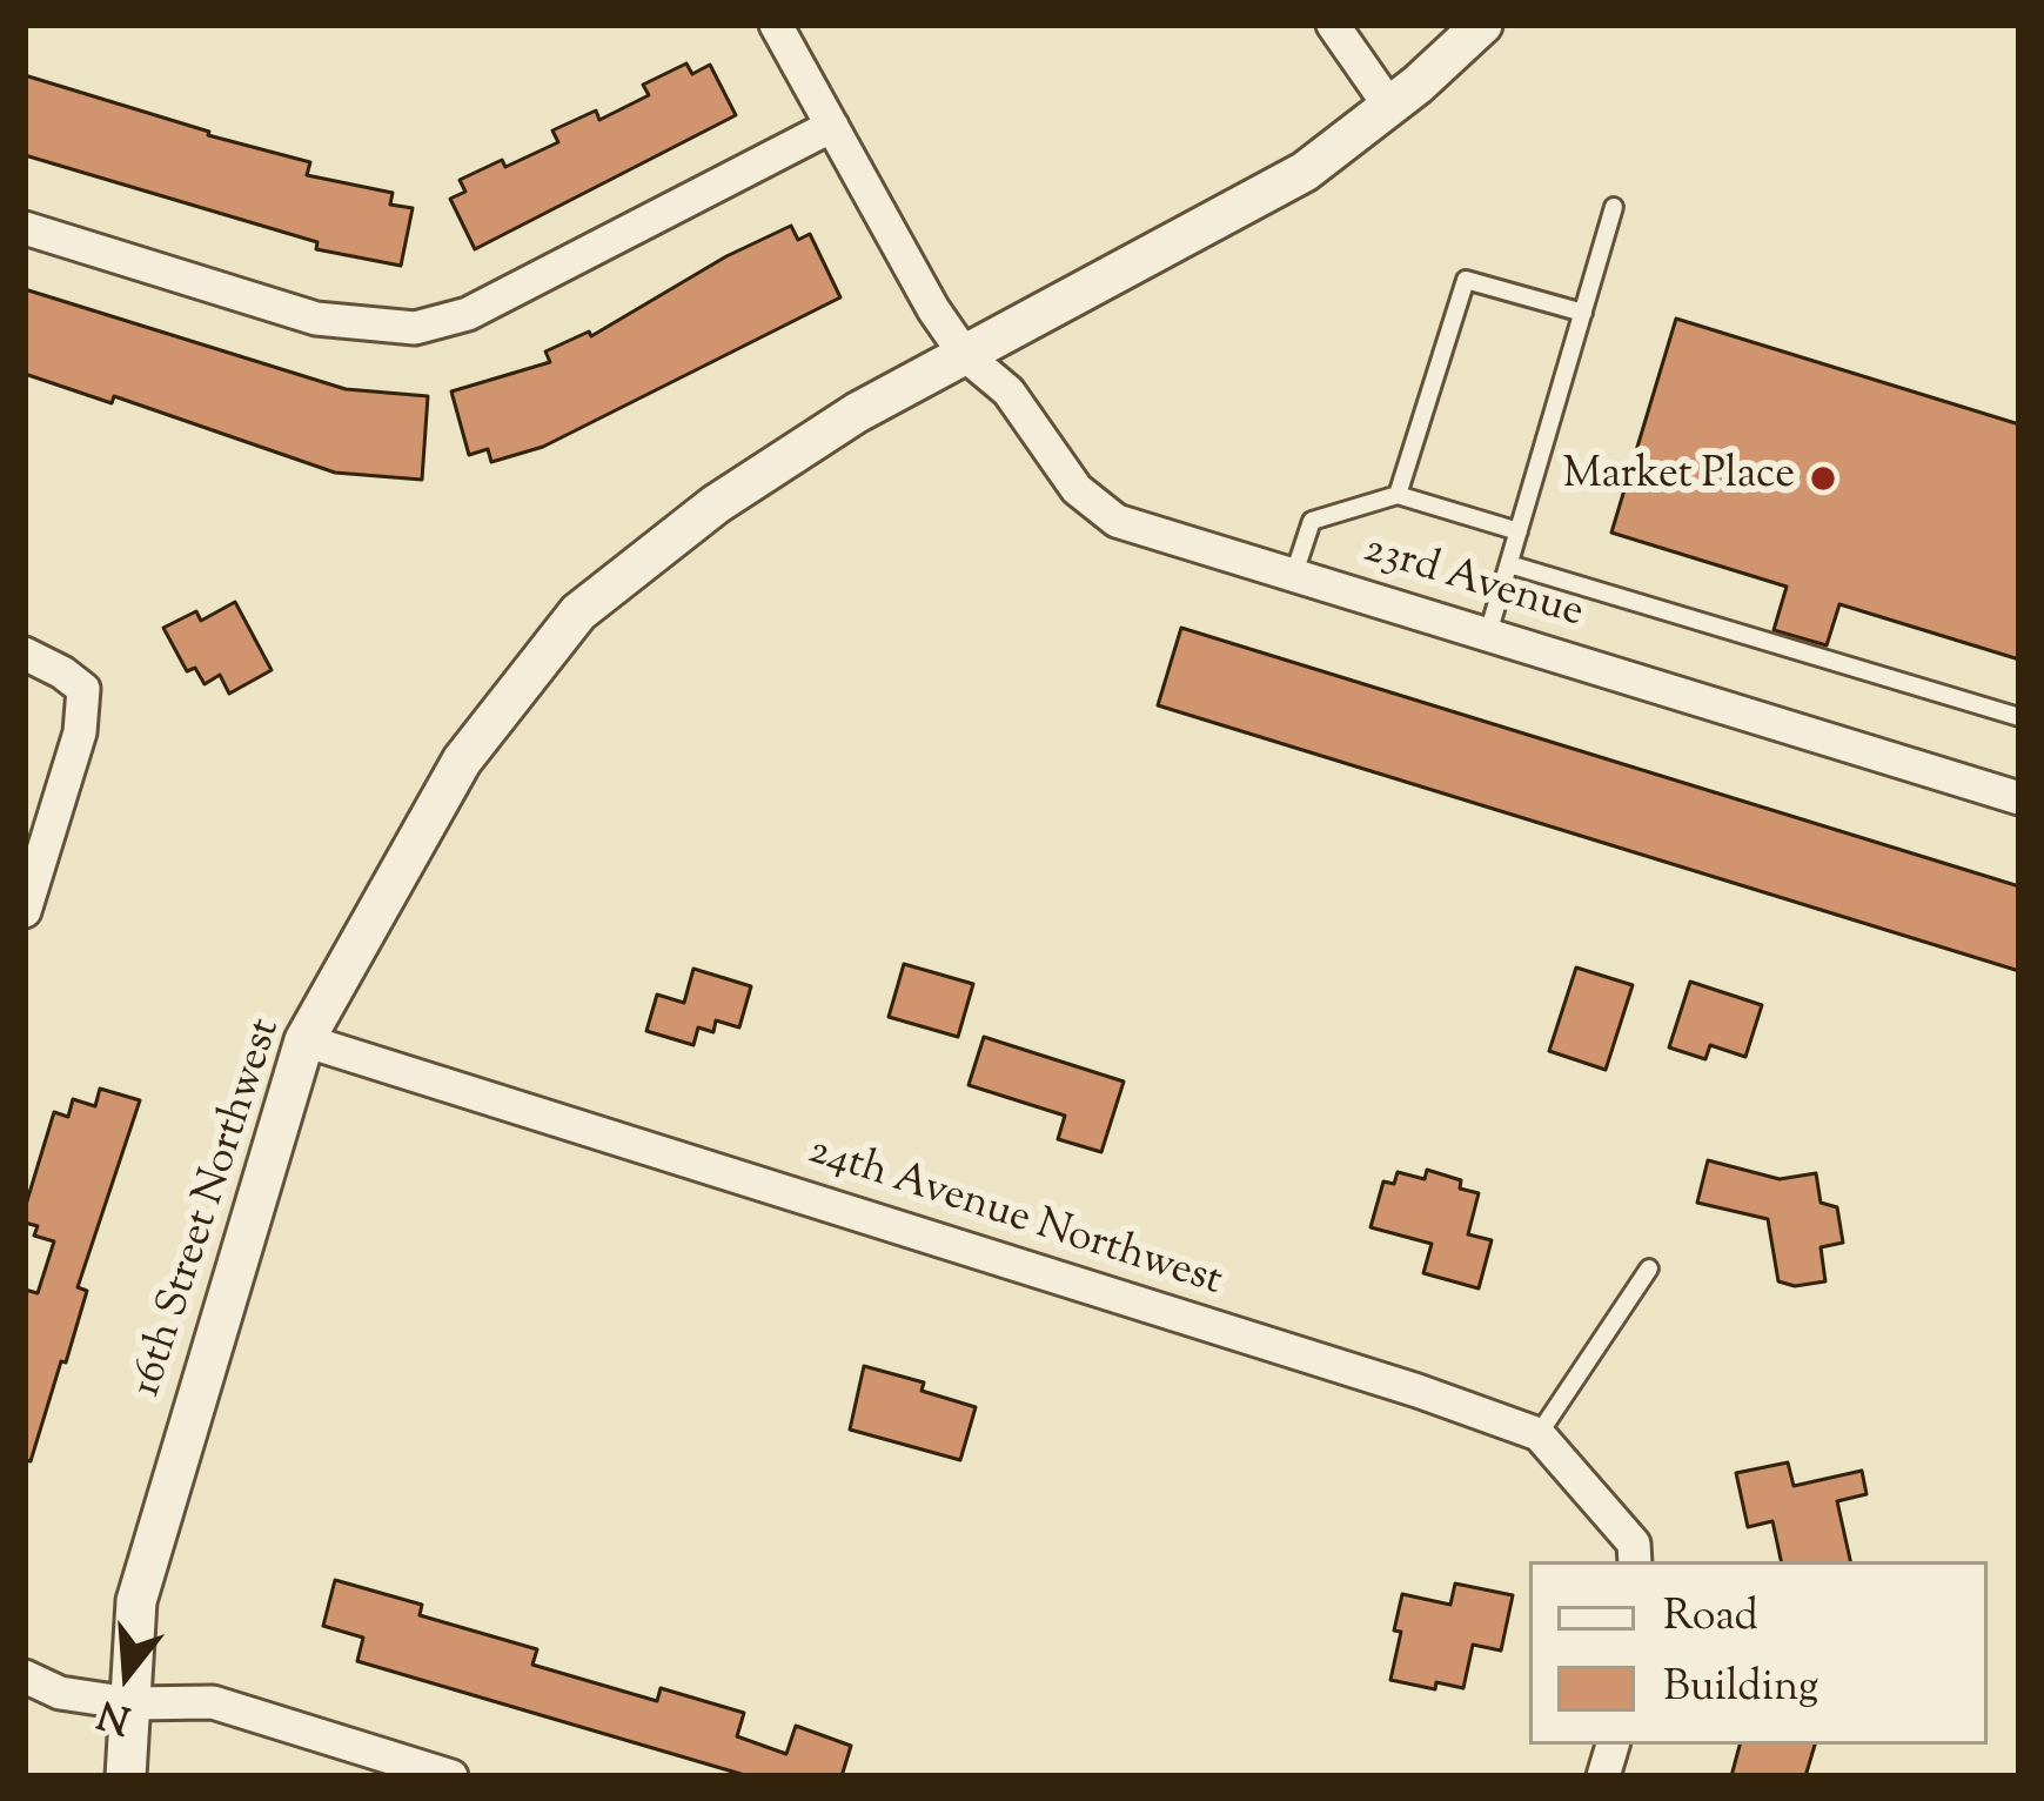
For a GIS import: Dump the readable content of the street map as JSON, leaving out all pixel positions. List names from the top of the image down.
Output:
{
  "streets": {
    "street": ["23rd Avenue", "16th Street Northwest", "24th Avenue Northwest"]
  },
  "crossings": [
    ["23rd Avenue", "16th Street Northwest"],
    ["16th Street Northwest", "24th Avenue Northwest"]
  ],
  "places": ["Market Place"],
  "legend": ["Road", "Building"],
  "north": "bottom"
}
